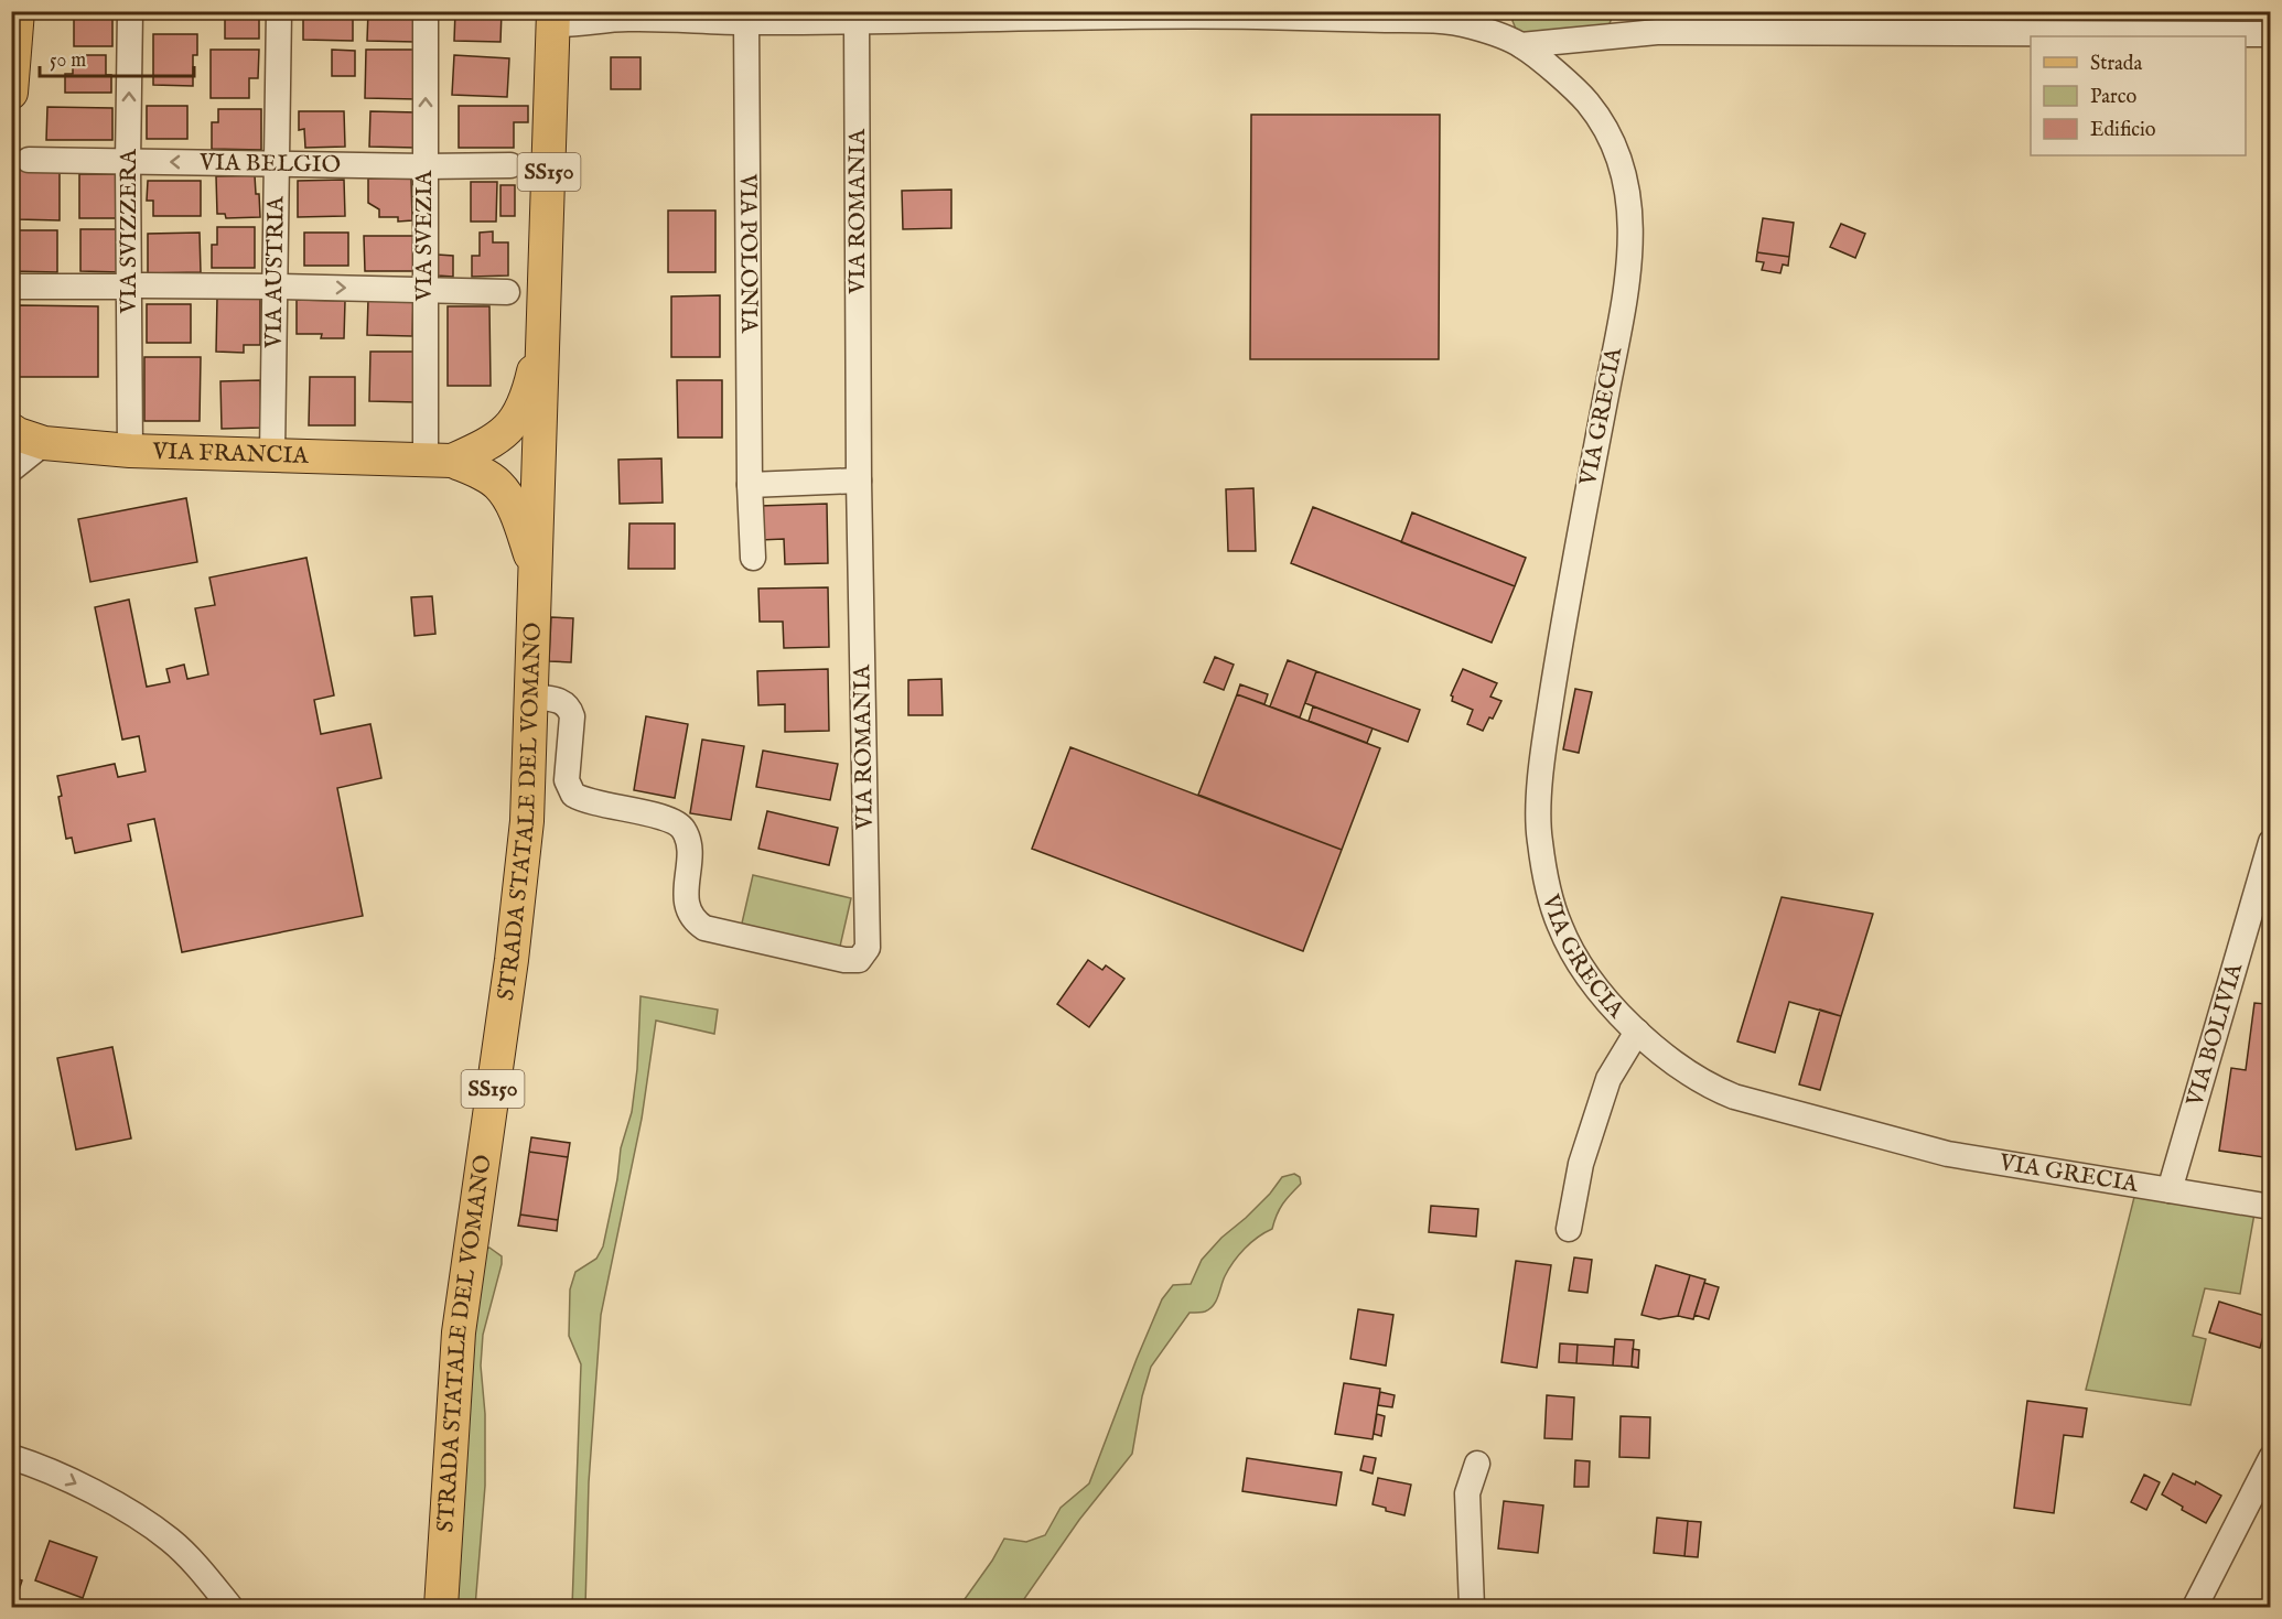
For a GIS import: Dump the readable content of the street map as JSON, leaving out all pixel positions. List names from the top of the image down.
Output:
{
  "streets": {
    "main road": ["SS150", "VIA FRANCIA", "STRADA STATALE DEL VOMANO"],
    "street": [
      "VIA BELGIO",
      "VIA ROMANIA",
      "VIA SVIZZERA",
      "VIA SVEZIA",
      "VIA POLONIA",
      "VIA AUSTRIA",
      "VIA GRECIA",
      "VIA BOLIVIA"
    ]
  },
  "crossings": [
    ["VIA BELGIO", "VIA SVIZZERA"],
    ["VIA BELGIO", "VIA SVEZIA"],
    ["VIA BELGIO", "VIA AUSTRIA"],
    ["VIA ROMANIA", "VIA GRECIA"],
    ["VIA ROMANIA", "STRADA STATALE DEL VOMANO"],
    ["VIA SVIZZERA", "VIA FRANCIA"],
    ["VIA SVEZIA", "VIA FRANCIA"],
    ["VIA POLONIA", "VIA GRECIA"],
    ["VIA AUSTRIA", "VIA FRANCIA"],
    ["VIA GRECIA", "STRADA STATALE DEL VOMANO"],
    ["VIA GRECIA", "VIA BOLIVIA"],
    ["VIA FRANCIA", "STRADA STATALE DEL VOMANO"]
  ],
  "legend": ["Strada", "Parco", "Edificio"],
  "scale_bar": "50 m"
}
